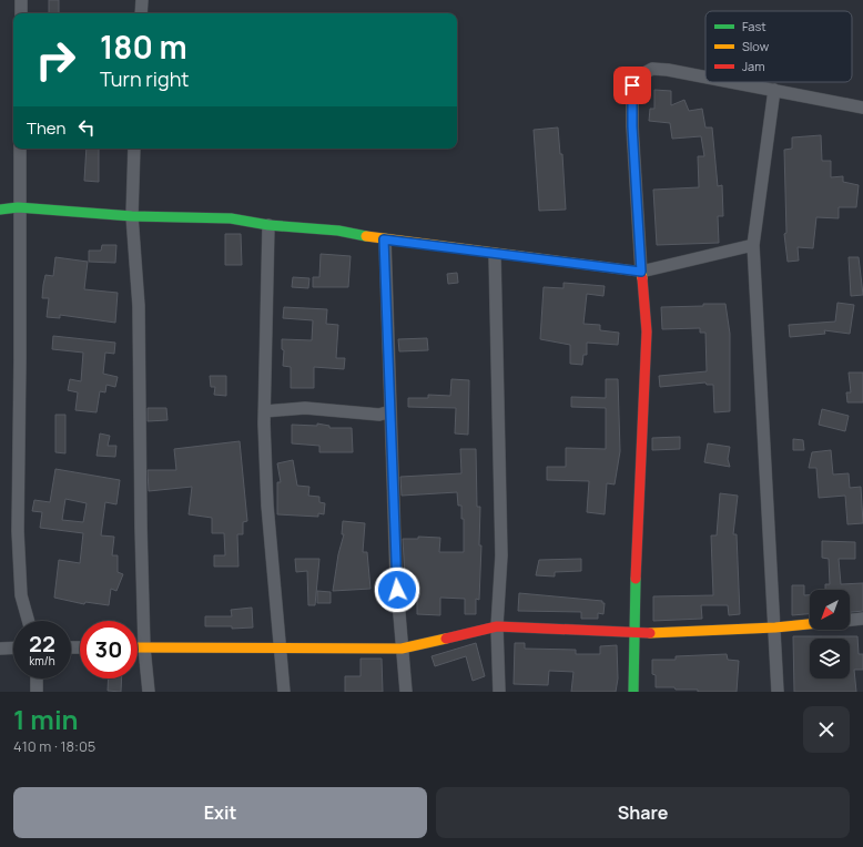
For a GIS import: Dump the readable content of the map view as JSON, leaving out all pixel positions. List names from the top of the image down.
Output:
{
  "legend": ["Fast", "Slow", "Jam"],
  "north": "bottom left",
  "page": {
    "turn": ["180 m", "Turn right"],
    "then": "Then",
    "speed": "22 km/h",
    "limit": "30",
    "heading": ["1 min", "410 m · 18:05"],
    "buttons": ["Exit", "Share"]
  }
}
